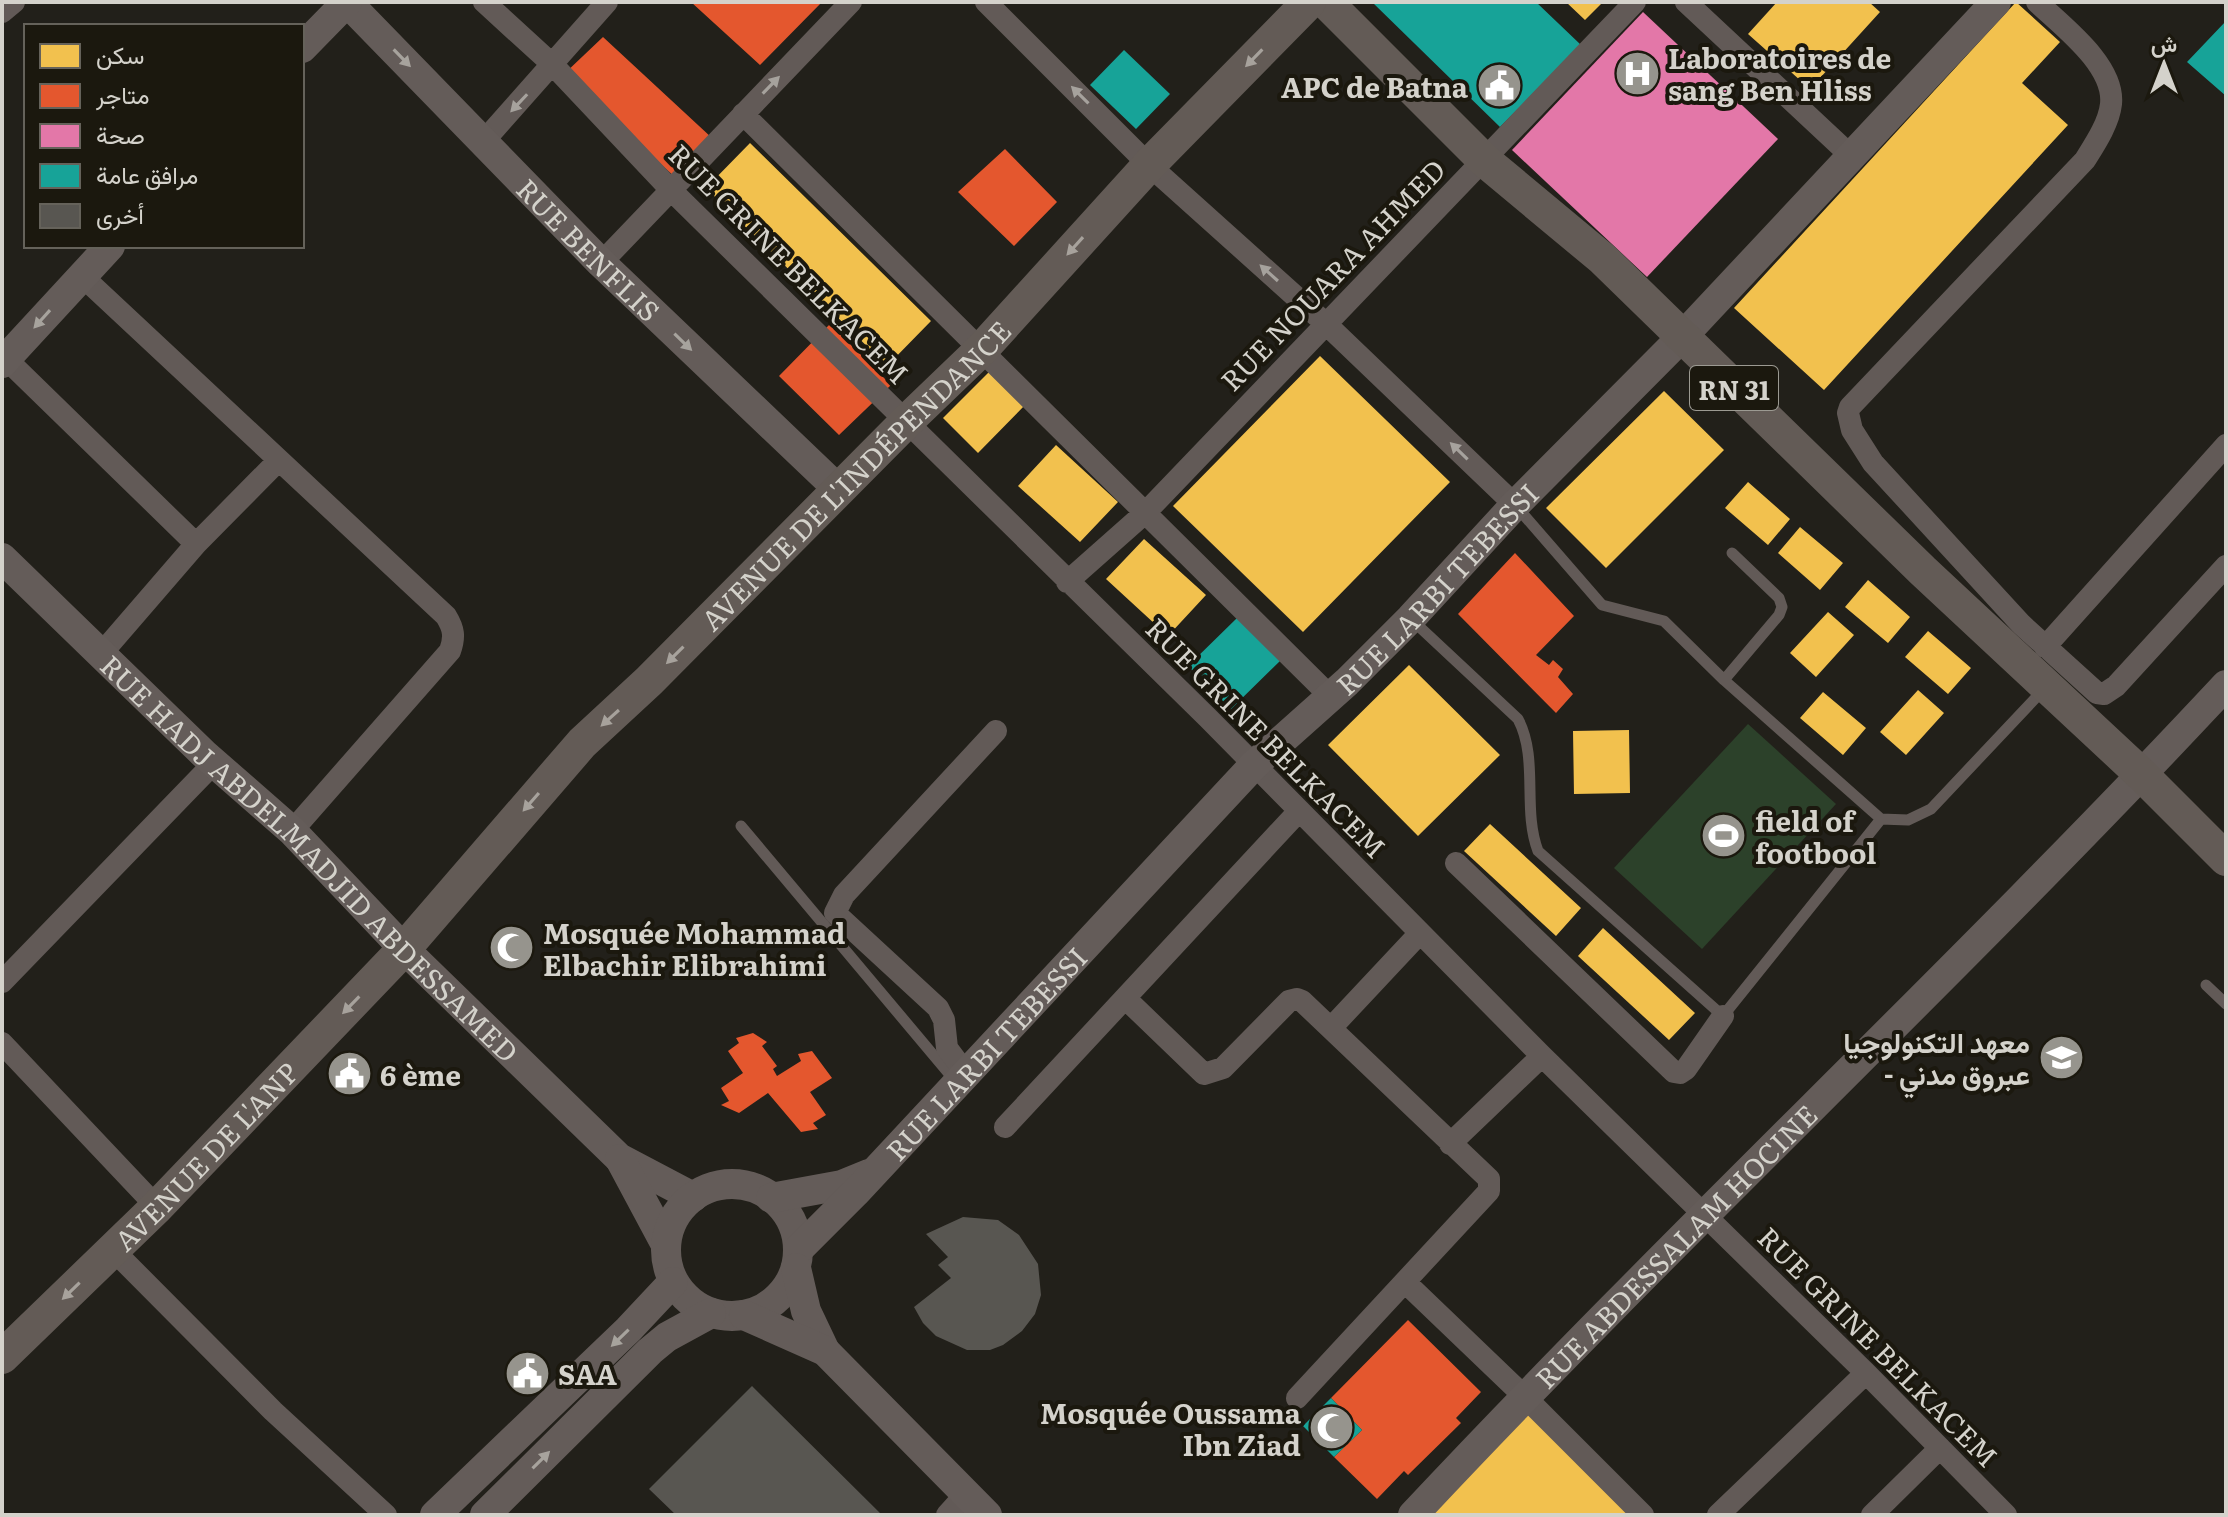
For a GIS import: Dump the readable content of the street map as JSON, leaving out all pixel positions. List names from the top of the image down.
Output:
{
  "streets": {
    "main road": ["RN 31", "AVENUE DE L'INDÉPENDANCE", "AVENUE DE L'ANP"],
    "street": [
      "RUE BENFLIS",
      "RUE GRINE BELKACEM",
      "RUE NOUARA AHMED",
      "RUE LARBI TEBESSI",
      "RUE HADJ ABDELMADJID ABDESSAMED",
      "RUE ABDESSALAM HOCINE"
    ]
  },
  "crossings": [
    ["RUE BENFLIS", "AVENUE DE L'INDÉPENDANCE"],
    ["RUE GRINE BELKACEM", "RUE NOUARA AHMED"],
    ["RUE GRINE BELKACEM", "AVENUE DE L'INDÉPENDANCE"],
    ["RUE GRINE BELKACEM", "RUE LARBI TEBESSI"],
    ["RUE GRINE BELKACEM", "RUE ABDESSALAM HOCINE"],
    ["RUE NOUARA AHMED", "RN 31"],
    ["RN 31", "RUE LARBI TEBESSI"],
    ["RN 31", "RUE ABDESSALAM HOCINE"],
    ["AVENUE DE L'INDÉPENDANCE", "RUE HADJ ABDELMADJID ABDESSAMED"],
    ["AVENUE DE L'INDÉPENDANCE", "AVENUE DE L'ANP"],
    ["RUE LARBI TEBESSI", "RUE HADJ ABDELMADJID ABDESSAMED"],
    ["RUE HADJ ABDELMADJID ABDESSAMED", "AVENUE DE L'ANP"]
  ],
  "one_way": ["AVENUE DE L'INDÉPENDANCE", "AVENUE DE L'ANP"],
  "places": {
    "hospital": ["Laboratoires de sang Ben Hliss"],
    "public building": ["APC de Batna", "6 ème", "SAA"],
    "sports": ["field of footbool"],
    "mosque": ["Mosquée Mohammad Elbachir Elibrahimi", "Mosquée Oussama Ibn Ziad"],
    "school or university": ["معهد التكنولوجيا - عبروق مدني"]
  },
  "legend": [
    "سكن",
    "متاجر",
    "صحة",
    "مرافق عامة",
    "أخرى"
  ],
  "north": "top"
}
